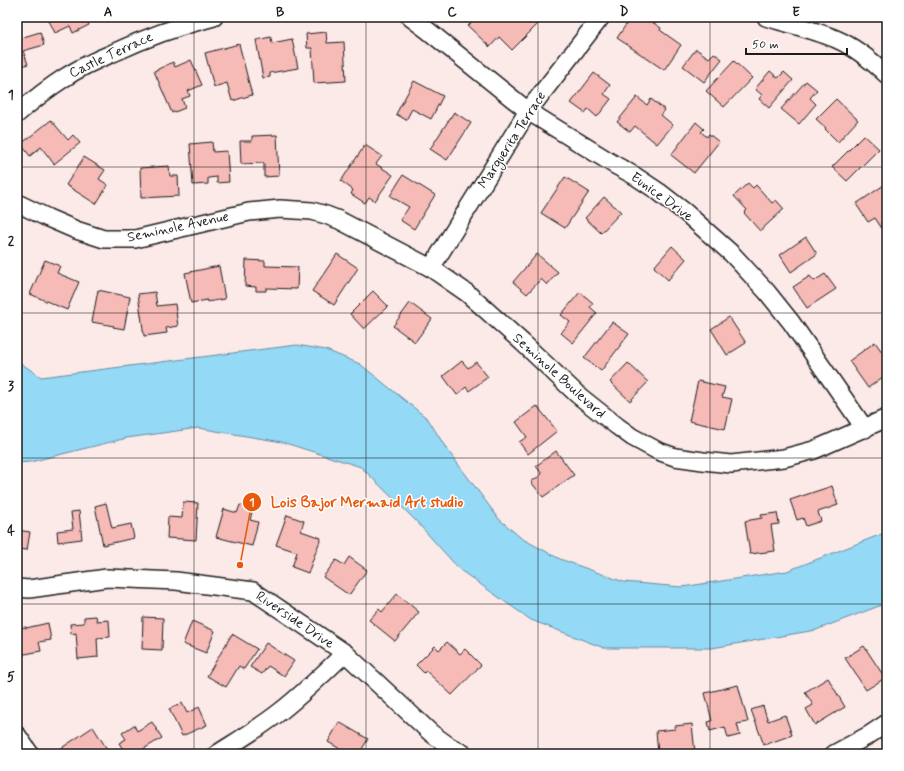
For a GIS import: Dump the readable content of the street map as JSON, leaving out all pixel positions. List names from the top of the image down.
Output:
{
  "streets": {
    "street": [
      "Castle Terrace",
      "Marguerita Terrace",
      "Eunice Drive",
      "Seminole Avenue",
      "Seminole Boulevard",
      "Riverside Drive"
    ]
  },
  "crossings": [
    ["Marguerita Terrace", "Eunice Drive"],
    ["Marguerita Terrace", "Seminole Boulevard"],
    ["Eunice Drive", "Seminole Boulevard"],
    ["Seminole Avenue", "Seminole Boulevard"]
  ],
  "places": ["Lois Bajor Mermaid Art studio"],
  "scale_bar": "50 m",
  "grid": {
    "columns": [
      "A",
      "B",
      "C",
      "D",
      "E"
    ],
    "rows": [
      "1",
      "2",
      "3",
      "4",
      "5"
    ]
  }
}
